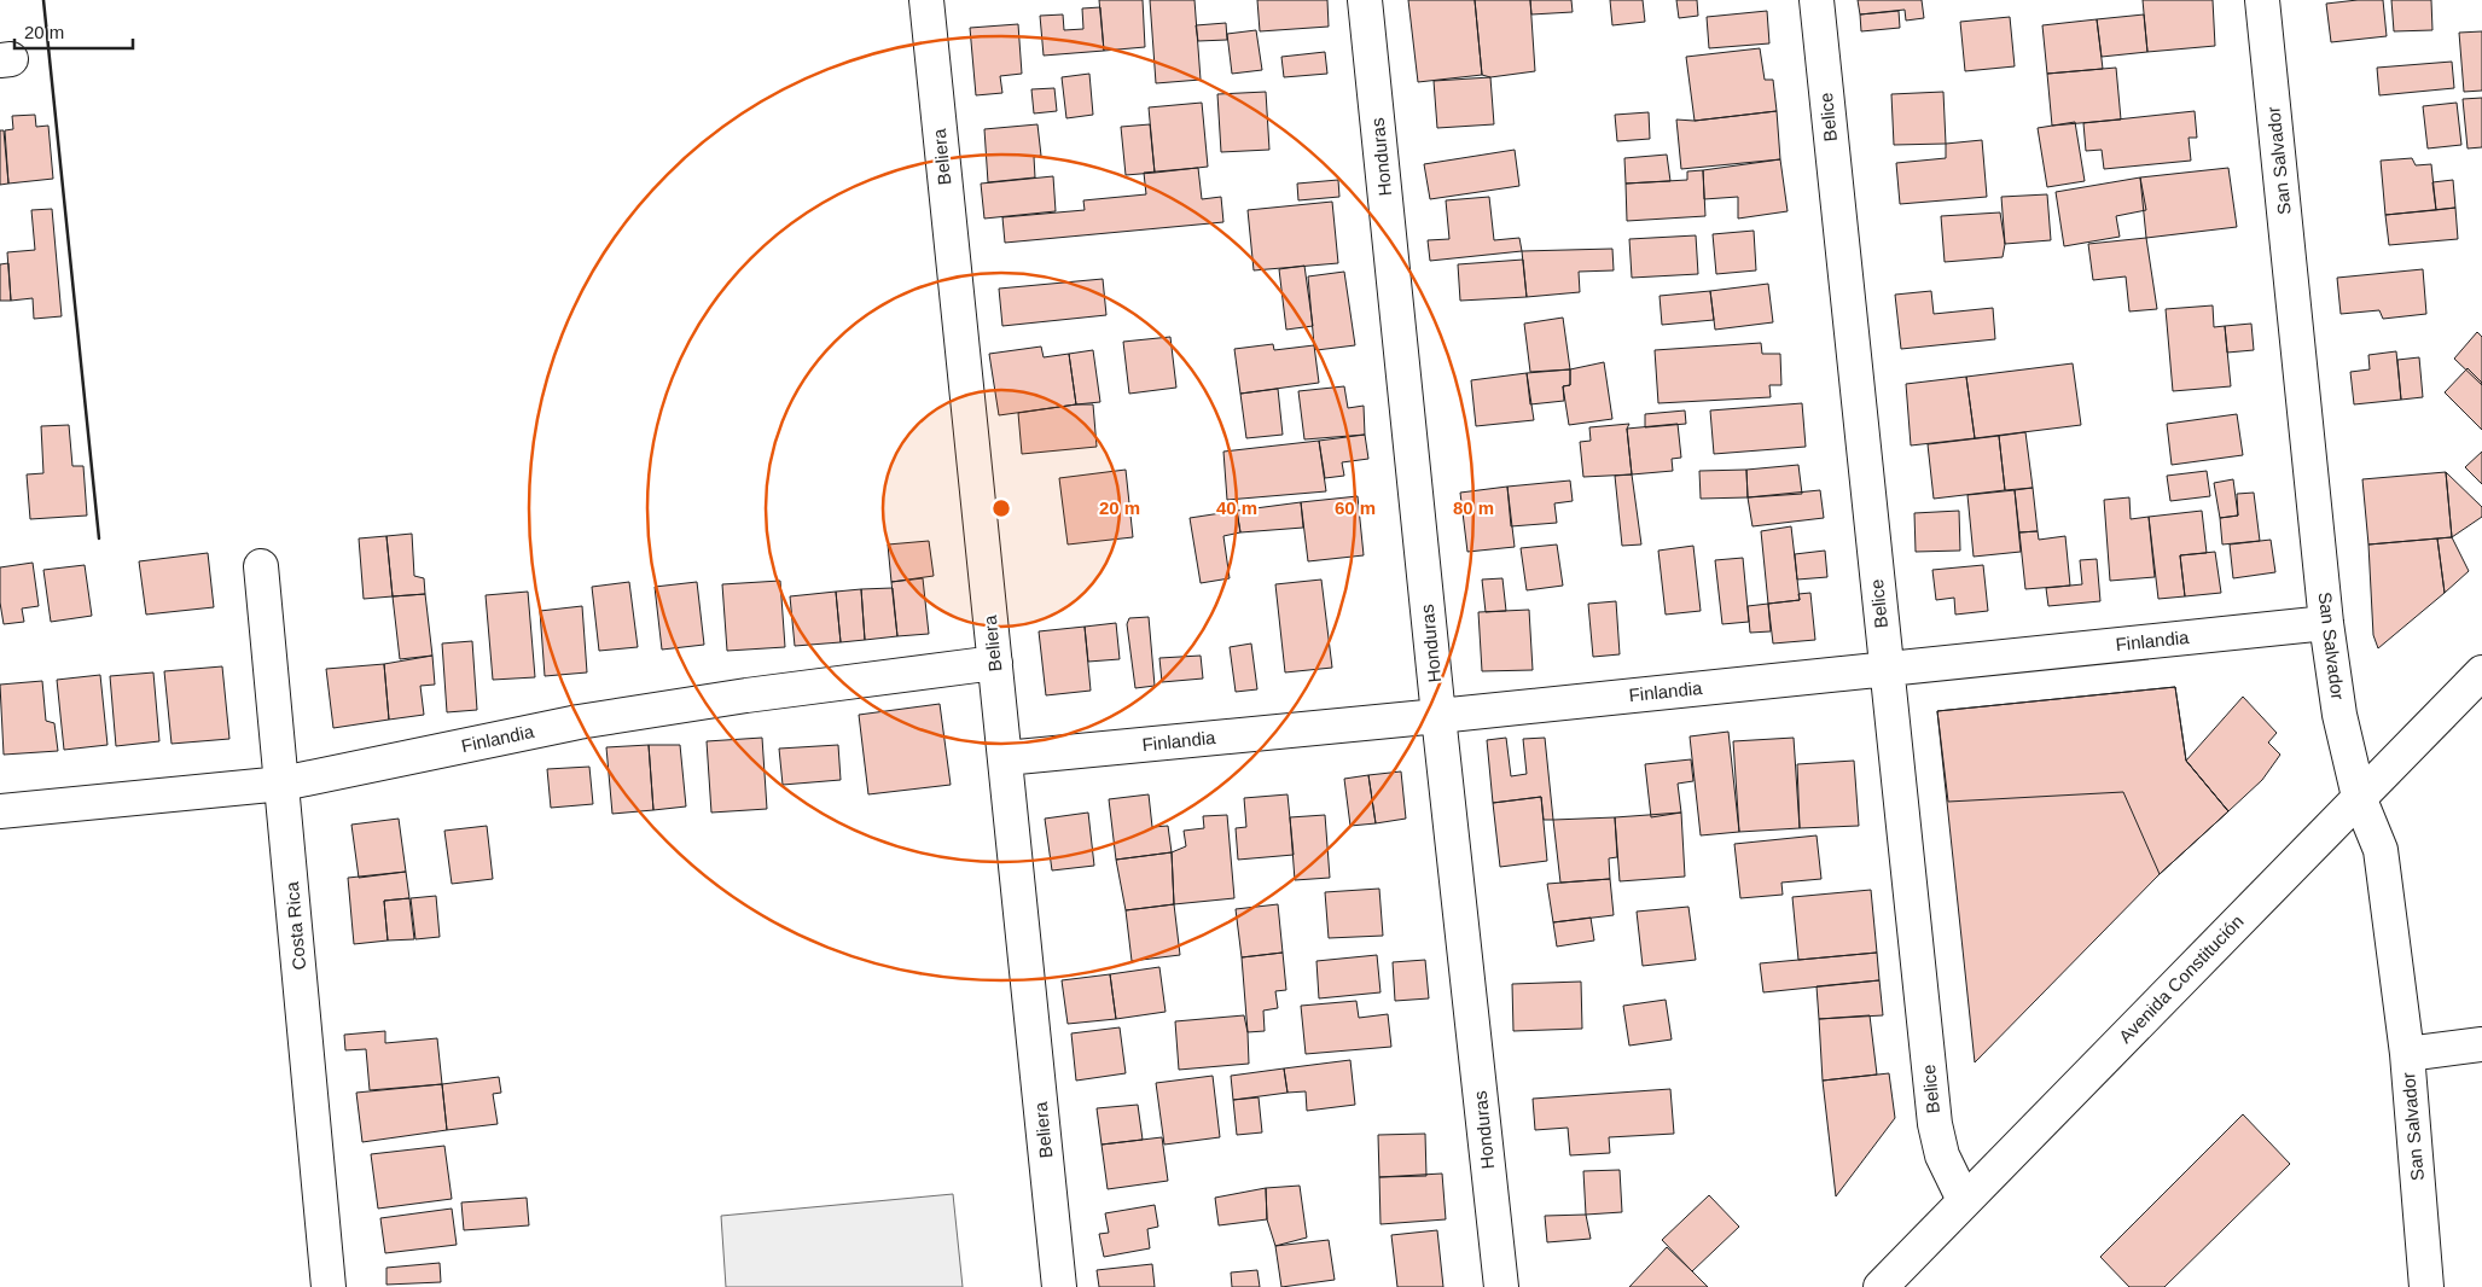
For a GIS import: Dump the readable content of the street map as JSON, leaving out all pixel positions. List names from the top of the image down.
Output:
{
  "streets": {
    "street": [
      "Belice",
      "Beliera",
      "Honduras",
      "San Salvador",
      "Finlandia",
      "Costa Rica",
      "Avenida Constitución"
    ]
  },
  "crossings": [
    ["Belice", "Finlandia"],
    ["Belice", "Avenida Constitución"],
    ["Beliera", "Finlandia"],
    ["Honduras", "Finlandia"],
    ["San Salvador", "Finlandia"],
    ["San Salvador", "Avenida Constitución"],
    ["Finlandia", "Costa Rica"]
  ],
  "scale_bar": "20 m",
  "rings": [
    "20 m",
    "40 m",
    "60 m",
    "80 m"
  ]
}
